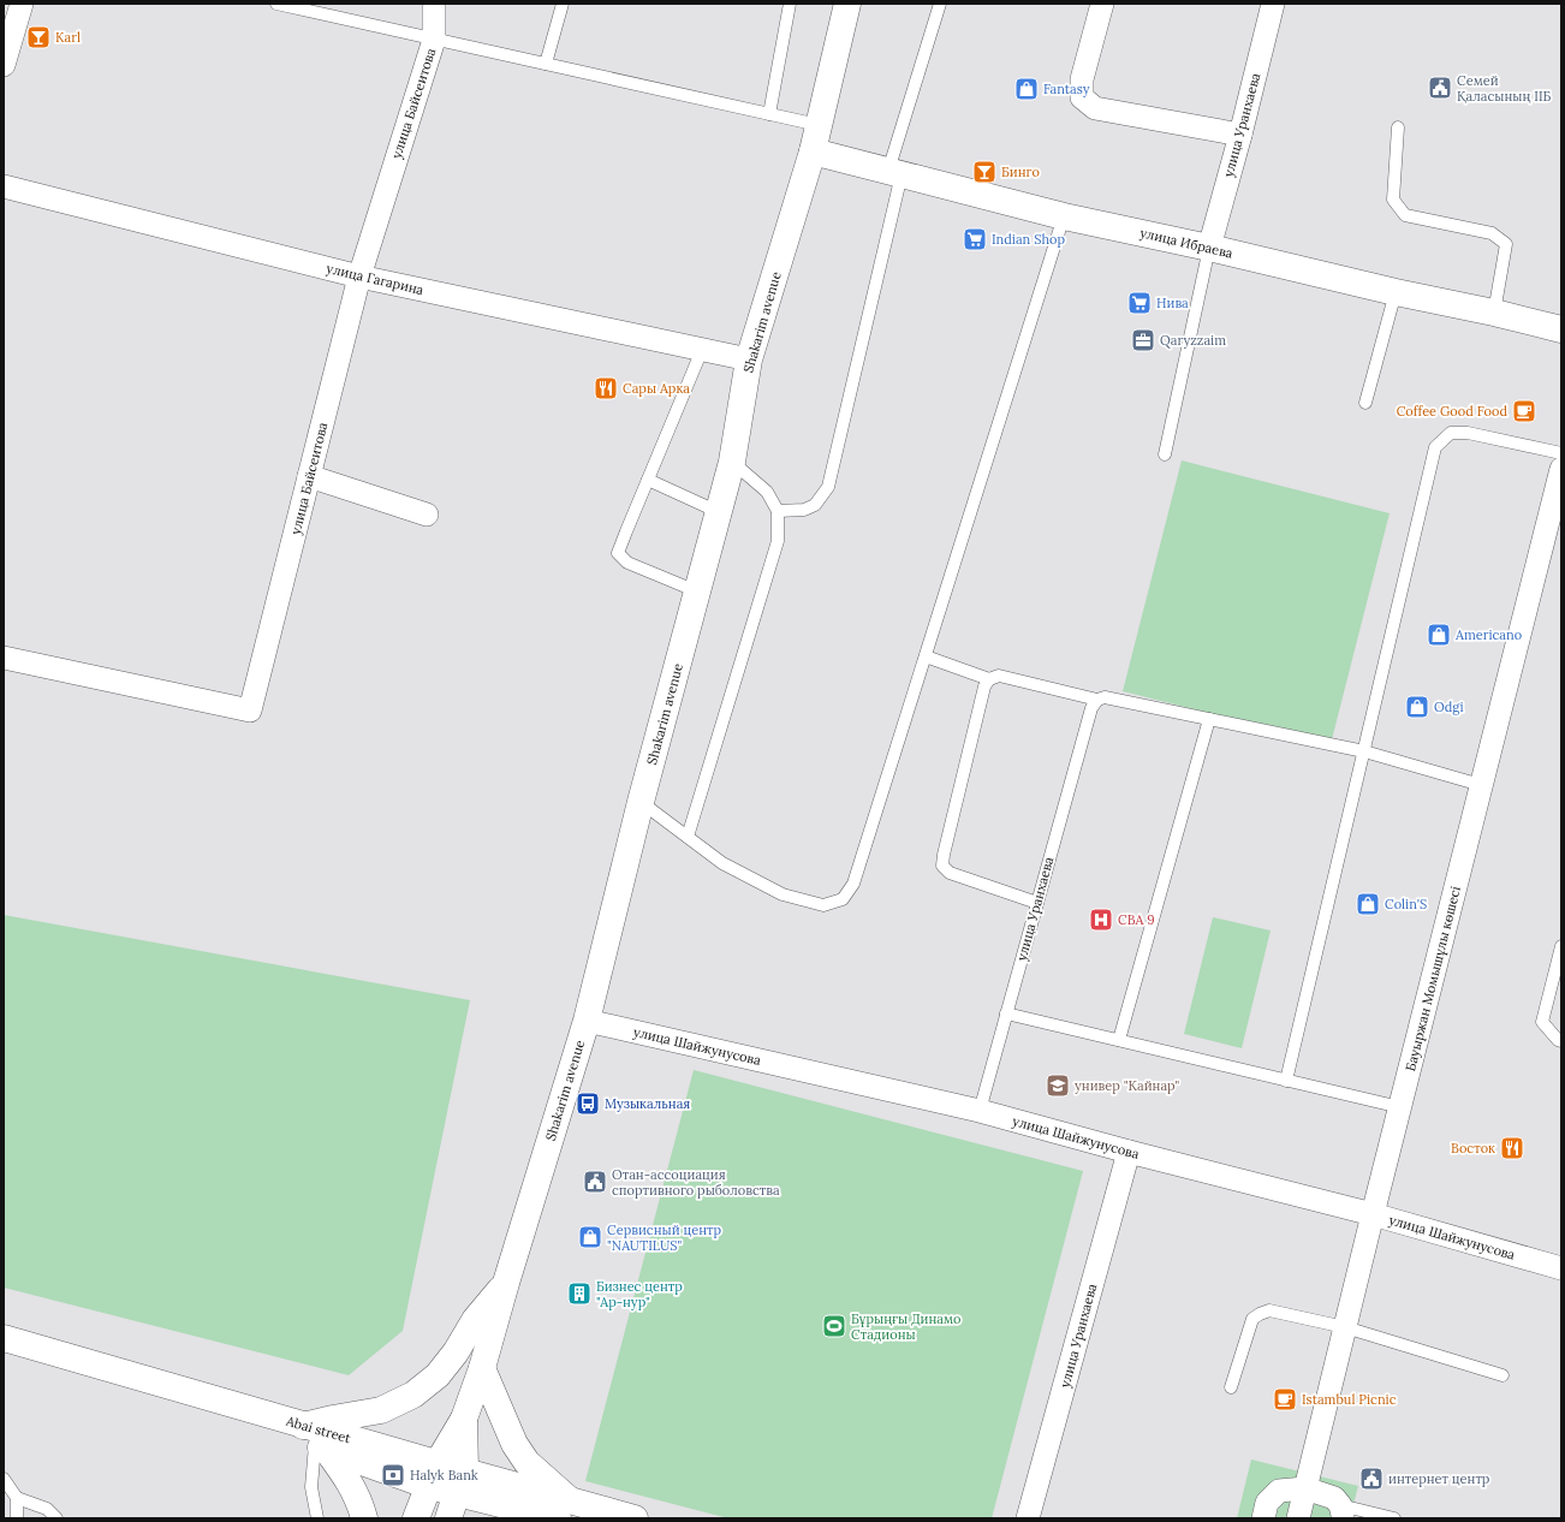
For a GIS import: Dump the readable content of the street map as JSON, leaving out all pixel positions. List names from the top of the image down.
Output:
{
  "streets": {
    "main road": ["улица Ибраева", "Shakarim avenue", "Abai street"],
    "street": [
      "улица Байсеитова",
      "улица Уранхаева",
      "улица Гагарина",
      "Бауыржан Момышұлы көшесі",
      "улица Шайжунусова"
    ]
  },
  "crossings": [
    ["улица Байсеитова", "улица Гагарина"],
    ["улица Уранхаева", "улица Ибраева"],
    ["улица Уранхаева", "улица Шайжунусова"],
    ["улица Ибраева", "Shakarim avenue"],
    ["улица Гагарина", "Shakarim avenue"],
    ["Shakarim avenue", "улица Шайжунусова"],
    ["Shakarim avenue", "Abai street"],
    ["Бауыржан Момышұлы көшесі", "улица Шайжунусова"]
  ],
  "places": {
    "bar": ["Karl", "Бинго"],
    "public building": ["Семей Қаласының ІІБ", "Отан-ассоциация спортивного рыболовства", "интернет центр"],
    "shop": [
      "Fantasy",
      "Americano",
      "Odgi",
      "Colin'S",
      "Сервисный центр \"NAUTILUS\""
    ],
    "supermarket": ["Indian Shop", "Нива"],
    "office": ["Qaryzzaim"],
    "restaurant": ["Сары Арка", "Восток"],
    "cafe": ["Coffee Good Food", "Istambul Picnic"],
    "hospital": ["СВА 9"],
    "school or university": ["универ \"Кайнар\""],
    "bus stop": ["Музыкальная"],
    "building": ["Бизнес центр \"Ар-нур\""],
    "sports": ["Бұрыңғы Динамо Стадионы"],
    "bank": ["Halyk Bank"]
  }
}
